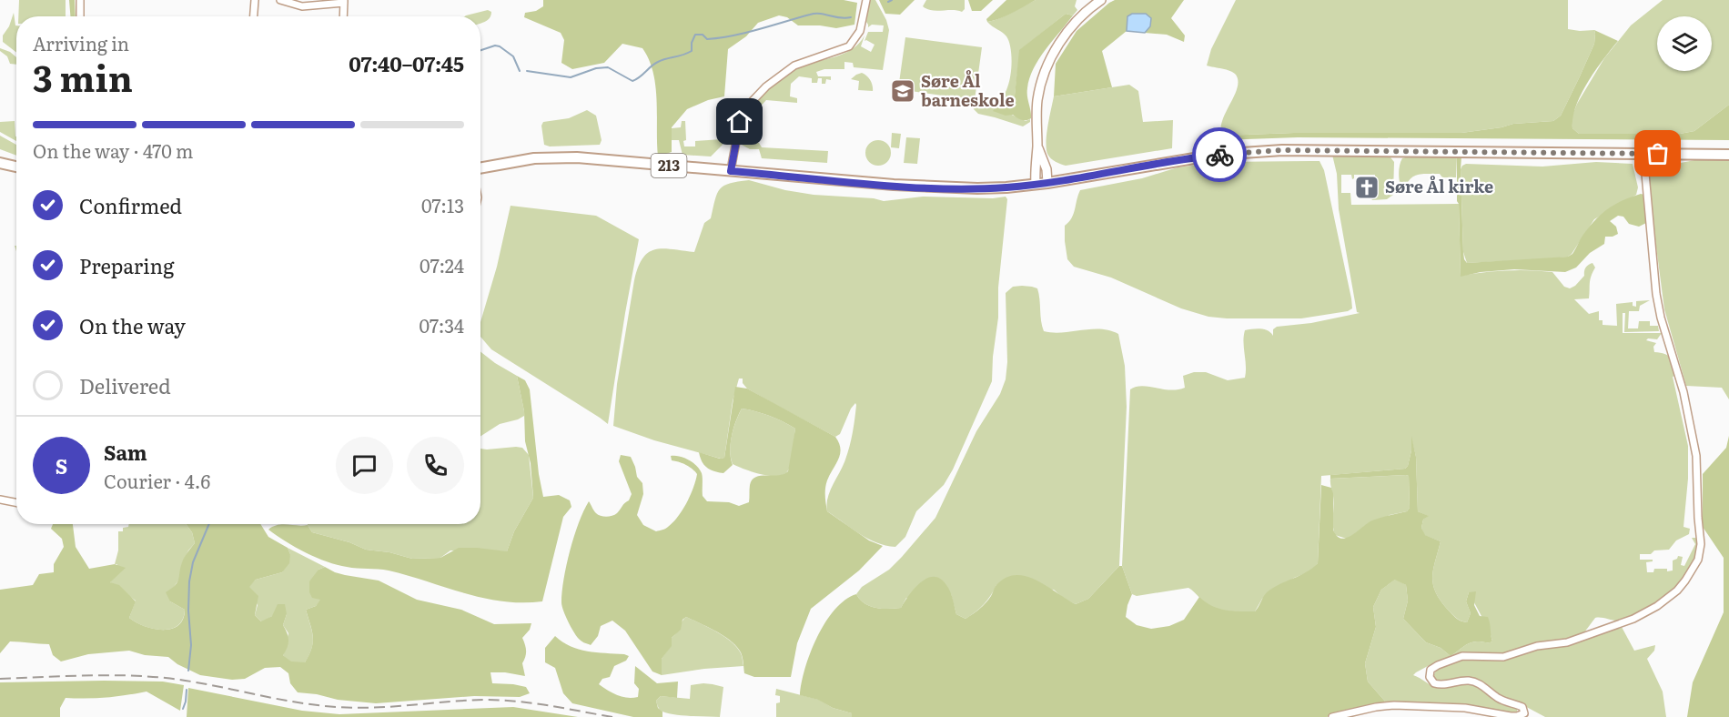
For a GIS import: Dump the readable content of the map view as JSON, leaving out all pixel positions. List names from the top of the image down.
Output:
{
  "streets": {
    "main road": ["213"]
  },
  "places": {
    "school or university": ["Søre Ål barneskole"],
    "church": ["Søre Ål kirke"]
  },
  "page": {
    "heading": ["3 min", "Arriving in", "07:40–07:45"],
    "panel": ["Sam", "Courier · 4.6"],
    "bar": "On the way · 470 m",
    "list": [
      ["Confirmed", "07:13"],
      ["Preparing", "07:24"],
      ["On the way", "07:34"],
      "Delivered"
    ],
    "round": "S"
  }
}
